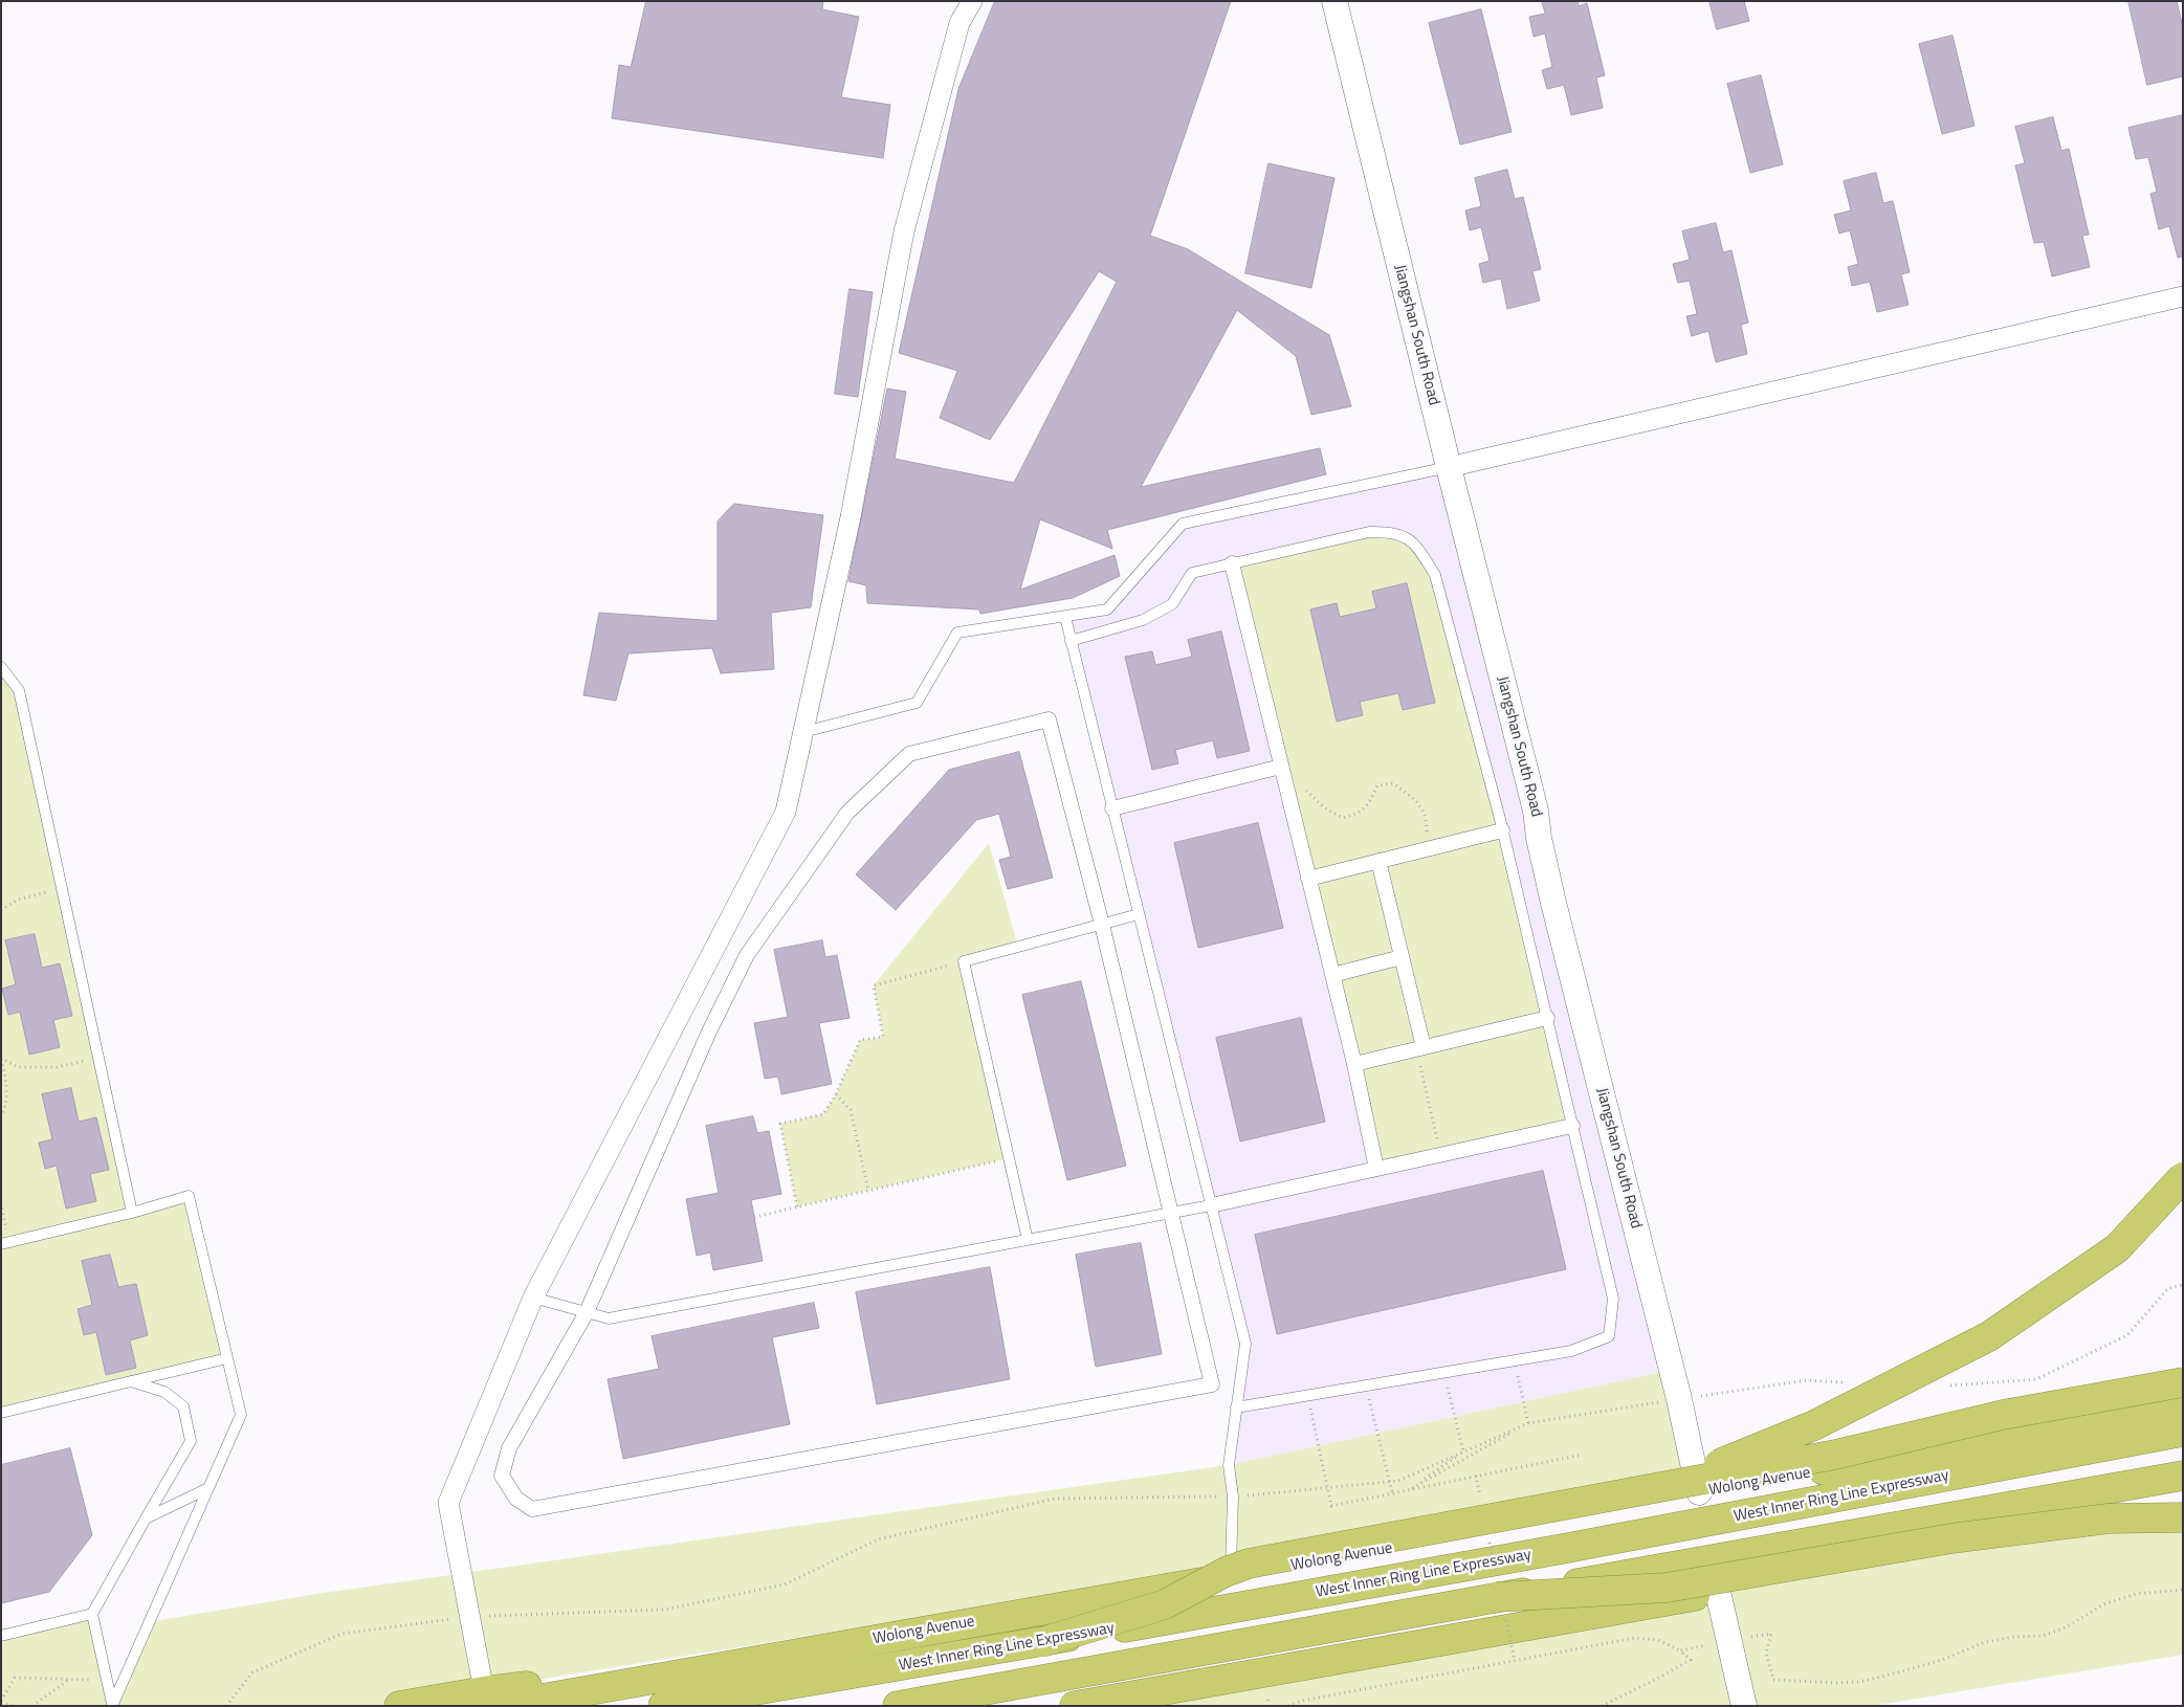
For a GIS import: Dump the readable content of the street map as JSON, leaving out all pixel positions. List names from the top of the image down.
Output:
{
  "streets": {
    "highway": ["Wolong Avenue", "West Inner Ring Line Expressway"],
    "street": ["Jiangshan South Road"]
  },
  "crossings": [
    ["Jiangshan South Road", "Wolong Avenue"]
  ]
}
